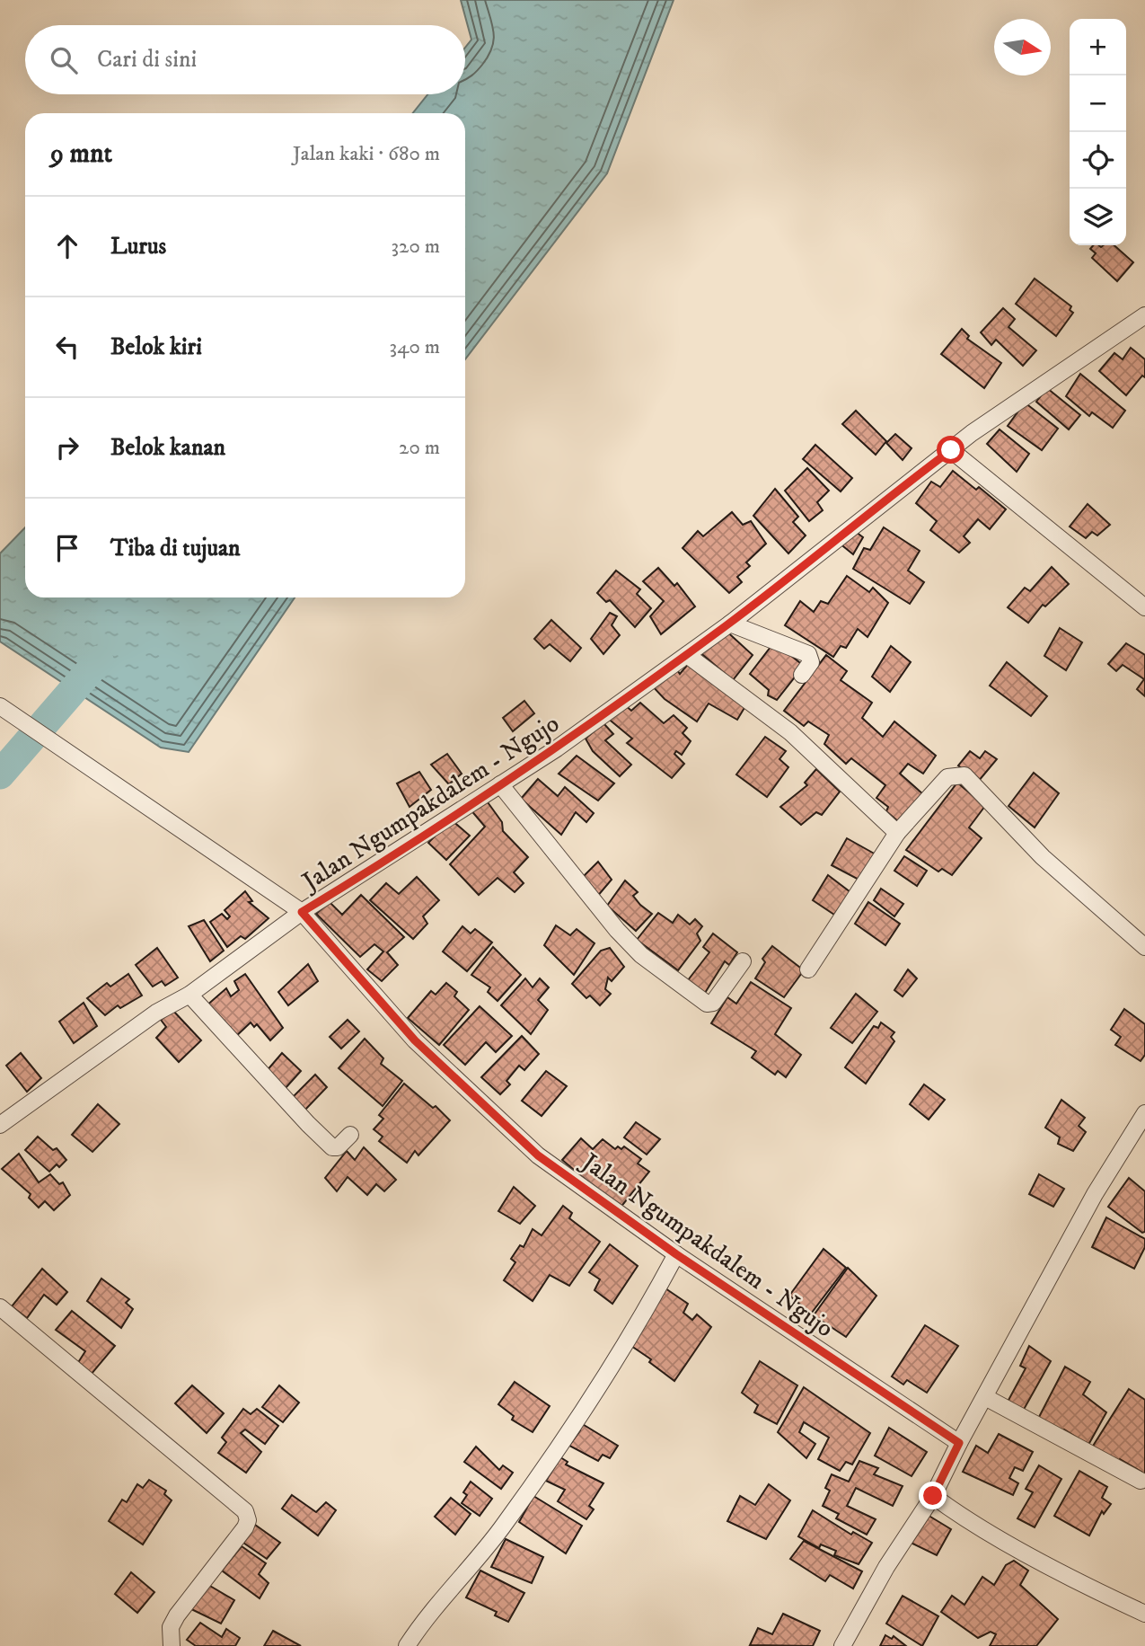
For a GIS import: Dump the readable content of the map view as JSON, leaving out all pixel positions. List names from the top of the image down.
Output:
{
  "streets": {
    "street": ["Jalan Ngumpakdalem - Ngujo"]
  },
  "north": "right",
  "page": {
    "map_buttons": ["+", "−"],
    "search": "Cari di sini",
    "heading": ["9 mnt", "Jalan kaki · 680 m"],
    "list": [
      ["Lurus", "320 m"],
      ["Belok kiri", "340 m"],
      ["Belok kanan", "20 m"],
      "Tiba di tujuan"
    ]
  }
}
